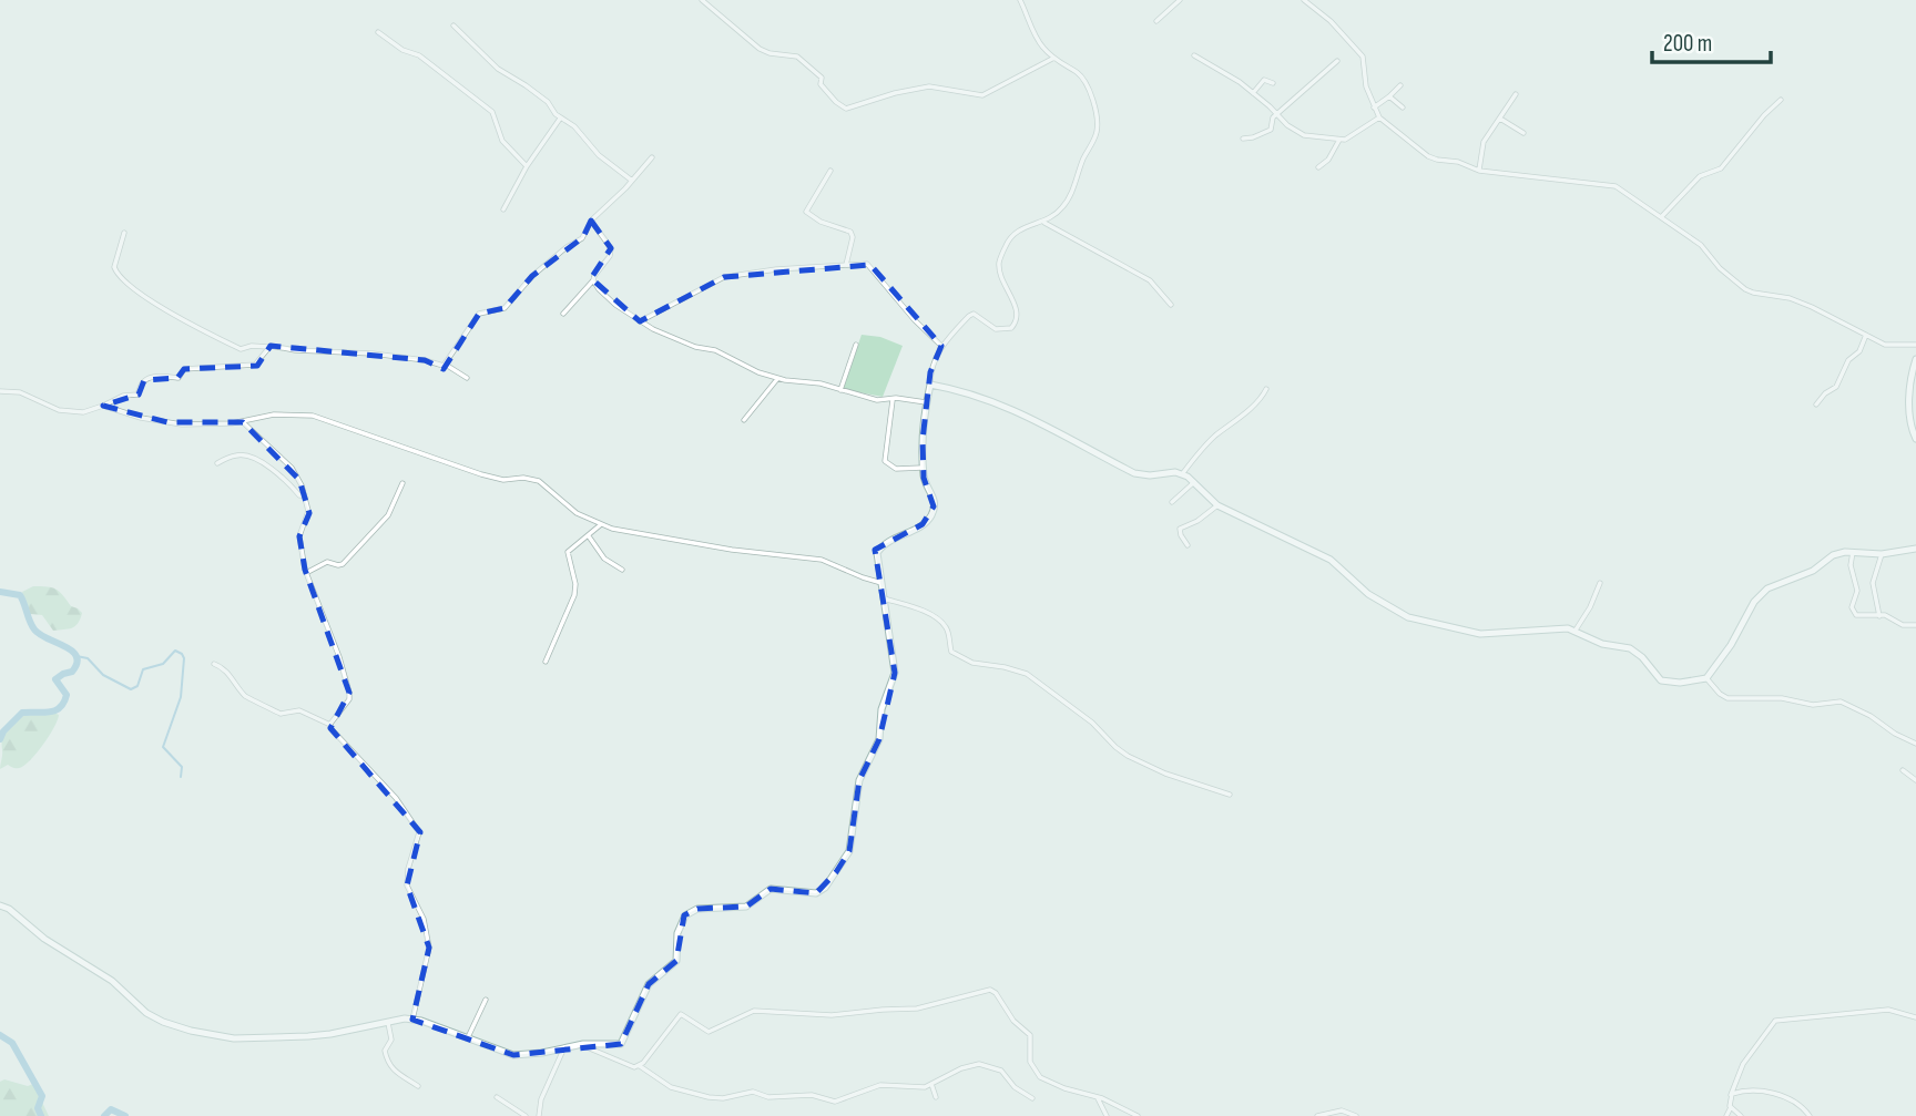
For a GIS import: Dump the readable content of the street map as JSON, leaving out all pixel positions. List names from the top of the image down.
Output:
{
  "scale_bar": "200 m"
}
